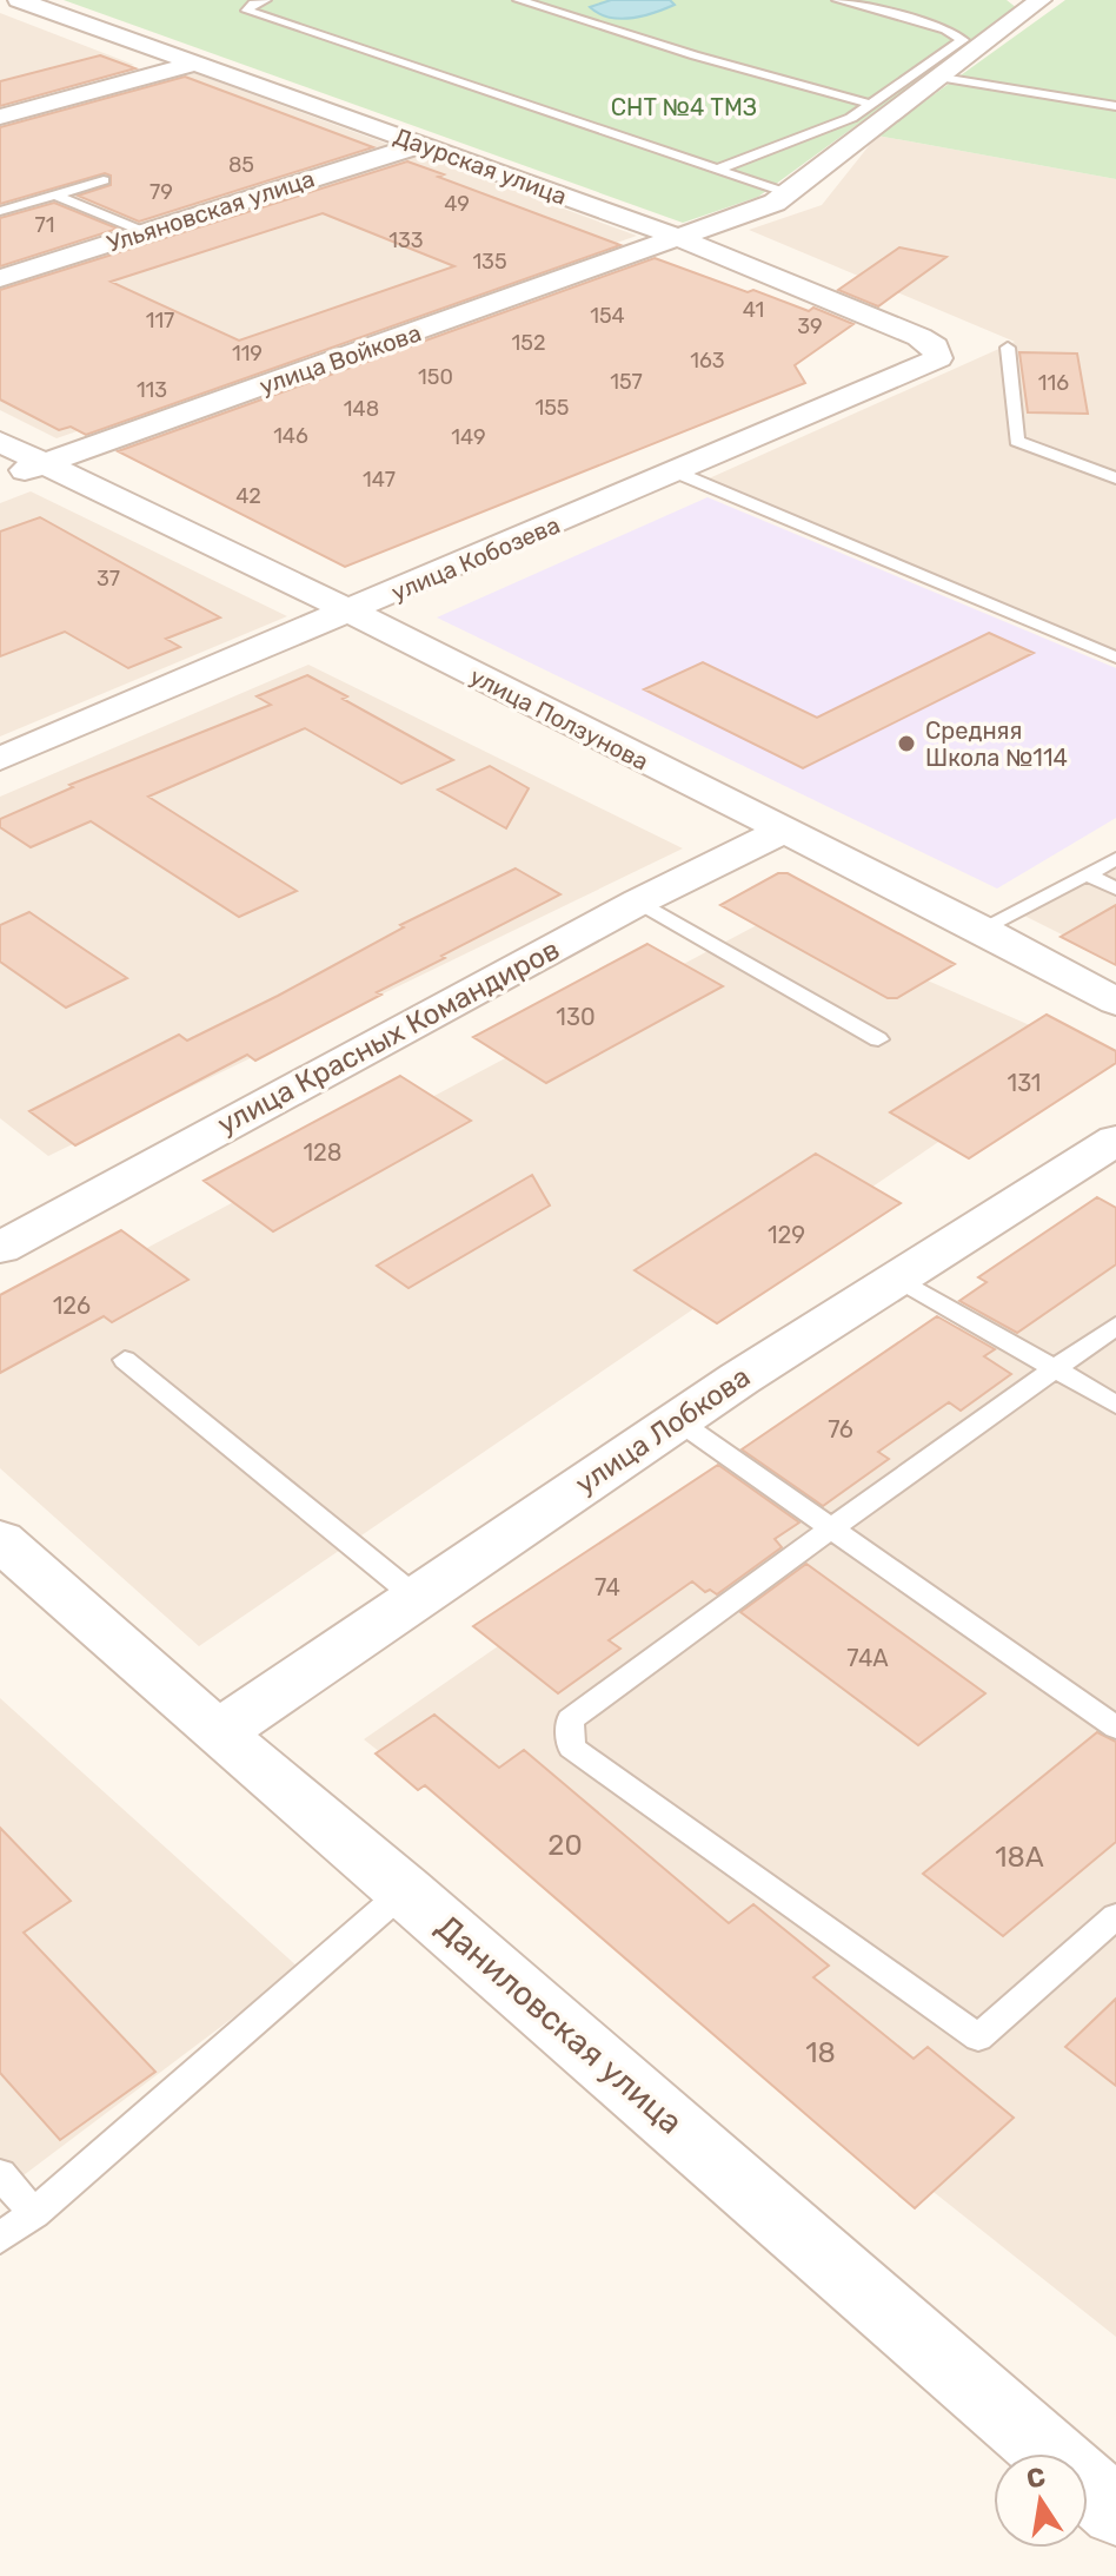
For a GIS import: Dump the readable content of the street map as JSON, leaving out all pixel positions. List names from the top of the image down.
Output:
{
  "streets": {
    "street": [
      "Даурская улица",
      "Ульяновская улица",
      "улица Войкова",
      "улица Кобозева",
      "улица Ползунова",
      "улица Красных Командиров",
      "улица Лобкова",
      "Даниловская улица"
    ]
  },
  "crossings": [
    ["Даурская улица", "Ульяновская улица"],
    ["Даурская улица", "улица Войкова"],
    ["Даурская улица", "улица Кобозева"],
    ["улица Войкова", "улица Ползунова"],
    ["улица Кобозева", "улица Ползунова"],
    ["улица Ползунова", "улица Красных Командиров"],
    ["улица Лобкова", "Даниловская улица"]
  ],
  "parks": ["СНТ №4 ТМЗ"],
  "places": ["Средняя Школа №114"],
  "house_numbers": [
    "85",
    "79",
    "49",
    "71",
    "133",
    "135",
    "41",
    "154",
    "117",
    "39",
    "152",
    "119",
    "163",
    "150",
    "157",
    "116",
    "113",
    "155",
    "148",
    "146",
    "149",
    "147",
    "42",
    "37",
    "130",
    "131",
    "128",
    "129",
    "126",
    "76",
    "74",
    "74А",
    "20",
    "18А",
    "18"
  ],
  "north": "top"
}
